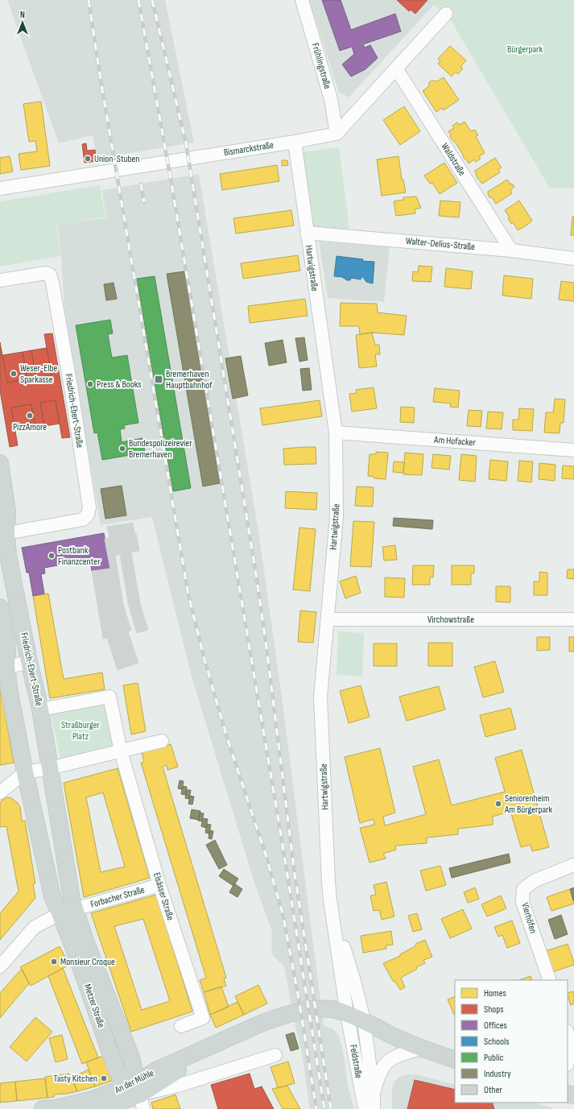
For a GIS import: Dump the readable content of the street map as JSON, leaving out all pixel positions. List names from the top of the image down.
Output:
{
  "streets": {
    "main road": ["Friedrich-Ebert-Straße", "Metzer Straße", "An der Mühle"],
    "street": [
      "Frühlingstraße",
      "Bismarckstraße",
      "Waldstraße",
      "Walter-Delius-Straße",
      "Hartwigstraße",
      "Am Hofacker",
      "Virchowstraße",
      "Elsässer Straße",
      "Forbacher Straße",
      "Vierhöfen",
      "Feldstraße"
    ]
  },
  "crossings": [
    ["Frühlingstraße", "Bismarckstraße"],
    ["Bismarckstraße", "Hartwigstraße"],
    ["Waldstraße", "Walter-Delius-Straße"],
    ["Walter-Delius-Straße", "Hartwigstraße"],
    ["Hartwigstraße", "Am Hofacker"],
    ["Hartwigstraße", "Virchowstraße"],
    ["Hartwigstraße", "Feldstraße"],
    ["Hartwigstraße", "An der Mühle"],
    ["Friedrich-Ebert-Straße", "Forbacher Straße"],
    ["Friedrich-Ebert-Straße", "Metzer Straße"],
    ["Elsässer Straße", "Forbacher Straße"],
    ["Forbacher Straße", "Metzer Straße"],
    ["Metzer Straße", "An der Mühle"],
    ["Feldstraße", "An der Mühle"]
  ],
  "parks": ["Bürgerpark", "Straßburger Platz"],
  "places": {
    "other": [
      "Union-Stuben",
      "Weser-Elbe Sparkasse",
      "Press & Books",
      "PizzAmore",
      "Bundespolizeirevier Bremerhaven",
      "Postbank Finanzcenter",
      "Seniorenheim Am Bürgerpark",
      "Monsieur Croque",
      "Tasty Kitchen"
    ],
    "transit": ["Bremerhaven Hauptbahnhof"]
  },
  "legend": [
    "Homes",
    "Shops",
    "Offices",
    "Schools",
    "Public",
    "Industry",
    "Other"
  ],
  "north": "top"
}
